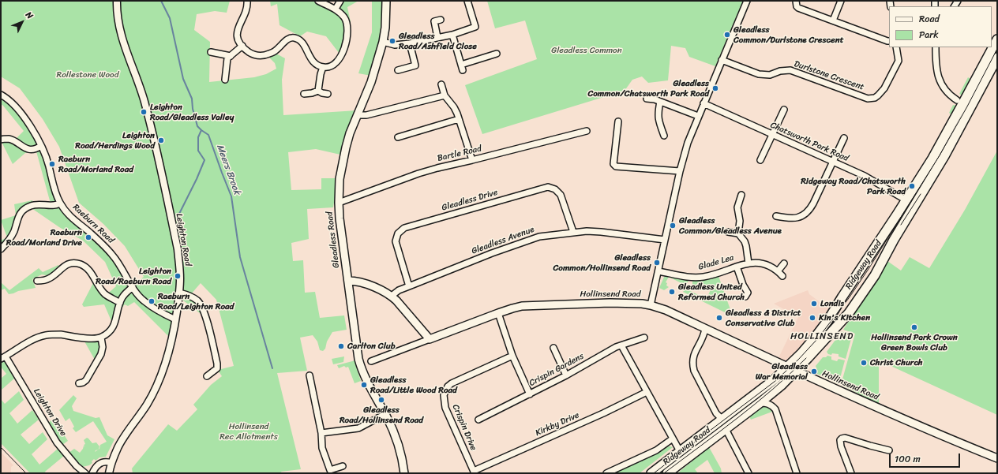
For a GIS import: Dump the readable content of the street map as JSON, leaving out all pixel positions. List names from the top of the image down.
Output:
{
  "streets": {
    "highway": ["Ridgeway Road"],
    "main road": ["Gleadless Road", "Hollinsend Road"],
    "street": [
      "Durlstone Crescent",
      "Chatsworth Park Road",
      "Bartle Road",
      "Gleadless Drive",
      "Raeburn Road",
      "Leighton Road",
      "Gleadless Avenue",
      "Glade Lea",
      "Crispin Gardens",
      "Leighton Drive",
      "Kirkby Drive",
      "Crispin Drive"
    ]
  },
  "crossings": [
    ["Chatsworth Park Road", "Ridgeway Road"],
    ["Bartle Road", "Gleadless Road"],
    ["Gleadless Drive", "Gleadless Avenue"],
    ["Raeburn Road", "Leighton Road"],
    ["Ridgeway Road", "Hollinsend Road"],
    ["Kirkby Drive", "Crispin Drive"]
  ],
  "districts": ["HOLLINSEND"],
  "water": ["Meers Brook"],
  "parks": ["Gleadless Common", "Rollestone Wood", "Hollinsend Rec Allotments"],
  "places": [
    "Gleadless Common/Durlstone Crescent",
    "Gleadless Road/Ashfield Close",
    "Gleadless Common/Chatsworth Park Road",
    "Leighton Road/Gleadless Valley",
    "Leighton Road/Herdings Wood",
    "Raeburn Road/Morland Road",
    "Ridgeway Road/Chatsworth Park Road",
    "Gleadless Common/Gleadless Avenue",
    "Raeburn Road/Morland Drive",
    "Gleadless Common/Hollinsend Road",
    "Leighton Road/Raeburn Road",
    "Gleadless United Reformed Church",
    "Raeburn Road/Leighton Road",
    "Londis",
    "Gleadless & District Conservative Club",
    "Kin's Kitchen",
    "Hollinsend Park Crown Green Bowls Club",
    "Carlton Club",
    "Christ Church",
    "Gleadless War Memorial",
    "Gleadless Road/Little Wood Road",
    "Gleadless Road/Hollinsend Road"
  ],
  "legend": ["Road", "Park"],
  "scale_bar": "100 m",
  "north": "top right"
}
